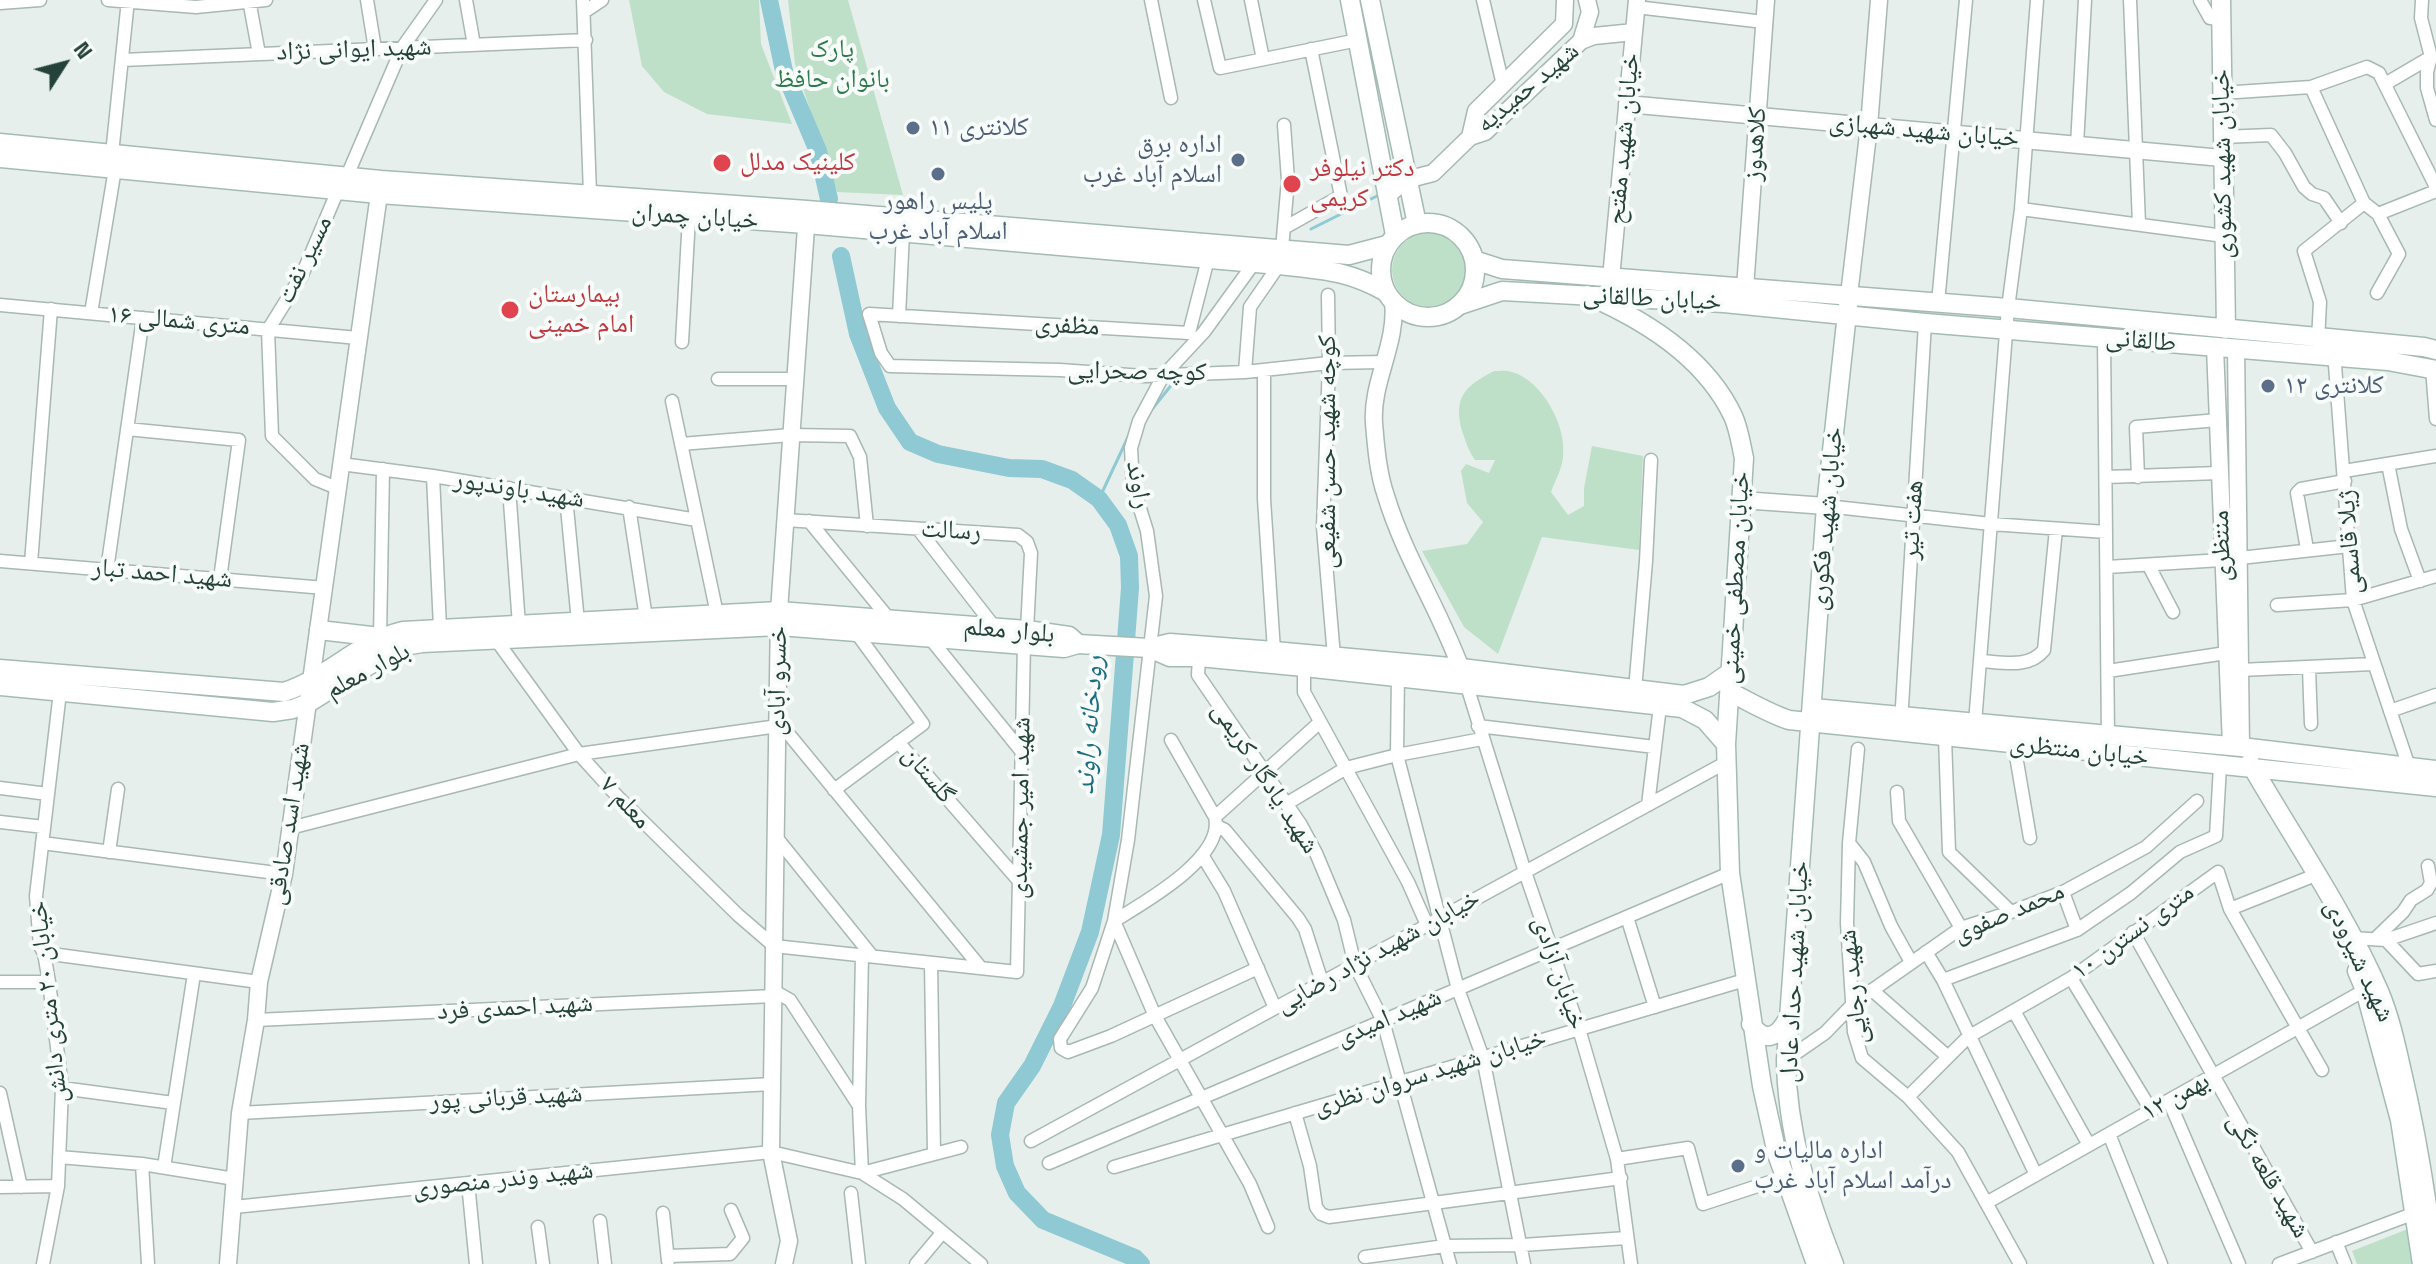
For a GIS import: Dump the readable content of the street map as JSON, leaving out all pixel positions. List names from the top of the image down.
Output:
{
  "streets": {
    "main road": [
      "خیابان شهید کشوری",
      "خیابان چمران",
      "خیابان طالقانی",
      "طالقانی",
      "خیابان شهید فکوری",
      "خیابان مصطفی خمینی",
      "بلوار معلم",
      "خیابان منتظری",
      "شهید شیرودی",
      "خیابان شهید حداد عادل"
    ],
    "street": [
      "شهید ایوانی نژاد",
      "شهید حمیدیه",
      "خیابان شهید شهبازی",
      "خیابان شهید مفتح",
      "کلاهدوز",
      "مسیر نفت",
      "۱۶ متری شمالی",
      "مظفری",
      "کوچه صحرایی",
      "کوچه شهید حسن شفیعی",
      "راوند",
      "شهید باوندپور",
      "هفت تیر",
      "رسالت",
      "ژیلا قاسمی",
      "منتظری",
      "شهید احمد تبار",
      "خسرو آبادی",
      "گلستان",
      "شهید یادگار کریمی",
      "معلم ۷",
      "شهید امیر جمشیدی",
      "شهید اسد صادقی",
      "محمد صفوی",
      "۱۰ متری نسترن",
      "خیابان شهید نژاد رضایی",
      "خیابان آزادی",
      "شهید رجایی",
      "خیابان ۲۰ متری دانش",
      "شهید احمدی فرد",
      "شهید امیدی",
      "خیابان شهید سروان نظری",
      "۱۲ بهمن",
      "شهید قربانی پور",
      "شهید قلعه نگی",
      "شهید وندر منصوری"
    ]
  },
  "crossings": [
    ["شهید ایوانی نژاد", "مسیر نفت"],
    ["شهید حمیدیه", "خیابان شهید مفتح"],
    ["خیابان شهید شهبازی", "خیابان شهید مفتح"],
    ["خیابان شهید شهبازی", "کلاهدوز"],
    ["خیابان شهید شهبازی", "خیابان شهید کشوری"],
    ["خیابان شهید مفتح", "خیابان طالقانی"],
    ["کلاهدوز", "خیابان طالقانی"],
    ["خیابان شهید کشوری", "طالقانی"],
    ["خیابان چمران", "مسیر نفت"],
    ["خیابان چمران", "خیابان طالقانی"],
    ["خیابان چمران", "مظفری"],
    ["خیابان چمران", "راوند"],
    ["خیابان چمران", "خسرو آبادی"],
    ["خیابان چمران", "شهید اسد صادقی"],
    ["مسیر نفت", "۱۶ متری شمالی"],
    ["مسیر نفت", "شهید اسد صادقی"],
    ["خیابان طالقانی", "طالقانی"],
    ["خیابان طالقانی", "خیابان شهید فکوری"],
    ["خیابان طالقانی", "خیابان مصطفی خمینی"],
    ["۱۶ متری شمالی", "شهید اسد صادقی"],
    ["مظفری", "کوچه صحرایی"],
    ["طالقانی", "خیابان شهید فکوری"],
    ["طالقانی", "هفت تیر"],
    ["طالقانی", "ژیلا قاسمی"],
    ["طالقانی", "منتظری"],
    ["کوچه صحرایی", "کوچه شهید حسن شفیعی"],
    ["کوچه صحرایی", "راوند"],
    ["راوند", "بلوار معلم"],
    ["شهید باوندپور", "شهید اسد صادقی"],
    ["خیابان شهید فکوری", "خیابان منتظری"],
    ["خیابان شهید فکوری", "خیابان شهید حداد عادل"],
    ["هفت تیر", "خیابان منتظری"],
    ["رسالت", "بلوار معلم"],
    ["رسالت", "خسرو آبادی"],
    ["رسالت", "شهید امیر جمشیدی"],
    ["ژیلا قاسمی", "خیابان منتظری"],
    ["منتظری", "خیابان منتظری"],
    ["شهید احمد تبار", "شهید اسد صادقی"],
    ["خیابان مصطفی خمینی", "خیابان منتظری"],
    ["خیابان مصطفی خمینی", "خیابان شهید نژاد رضایی"],
    ["خیابان مصطفی خمینی", "خیابان شهید حداد عادل"],
    ["بلوار معلم", "خسرو آبادی"],
    ["بلوار معلم", "گلستان"],
    ["بلوار معلم", "معلم ۷"],
    ["بلوار معلم", "شهید امیر جمشیدی"],
    ["بلوار معلم", "شهید اسد صادقی"],
    ["بلوار معلم", "خیابان ۲۰ متری دانش"],
    ["خسرو آبادی", "معلم ۷"],
    ["خسرو آبادی", "شهید احمدی فرد"],
    ["خسرو آبادی", "شهید قربانی پور"],
    ["خسرو آبادی", "شهید وندر منصوری"],
    ["خیابان منتظری", "شهید شیرودی"],
    ["خیابان منتظری", "خیابان شهید حداد عادل"],
    ["گلستان", "شهید امیر جمشیدی"],
    ["شهید یادگار کریمی", "خیابان شهید نژاد رضایی"],
    ["شهید یادگار کریمی", "شهید امیدی"],
    ["شهید یادگار کریمی", "خیابان شهید سروان نظری"],
    ["شهید اسد صادقی", "شهید احمدی فرد"],
    ["شهید اسد صادقی", "شهید قربانی پور"],
    ["شهید اسد صادقی", "شهید وندر منصوری"],
    ["محمد صفوی", "خیابان شهید حداد عادل"],
    ["محمد صفوی", "شهید رجایی"],
    ["۱۰ متری نسترن", "شهید رجایی"],
    ["۱۰ متری نسترن", "۱۲ بهمن"],
    ["۱۰ متری نسترن", "شهید قلعه نگی"],
    ["خیابان شهید نژاد رضایی", "خیابان شهید حداد عادل"],
    ["خیابان شهید نژاد رضایی", "خیابان آزادی"],
    ["شهید شیرودی", "۱۲ بهمن"],
    ["خیابان شهید حداد عادل", "شهید امیدی"],
    ["خیابان شهید حداد عادل", "خیابان شهید سروان نظری"],
    ["خیابان آزادی", "شهید امیدی"],
    ["خیابان آزادی", "خیابان شهید سروان نظری"],
    ["شهید رجایی", "۱۲ بهمن"],
    ["۱۲ بهمن", "شهید قلعه نگی"]
  ],
  "water": ["رودخانه راوند"],
  "parks": ["پارک بانوان حافظ"],
  "places": [
    "کلانتری ۱۱",
    "اداره برق اسلام آباد غرب",
    "کلینیک مدلل",
    "پلیس راهور اسلام آباد غرب",
    "دکتر نیلوفر کریمی",
    "بیمارستان امام خمینی",
    "کلانتری ۱۲",
    "اداره مالیات و درآمد اسلام آباد غرب"
  ],
  "north": "top right"
}
